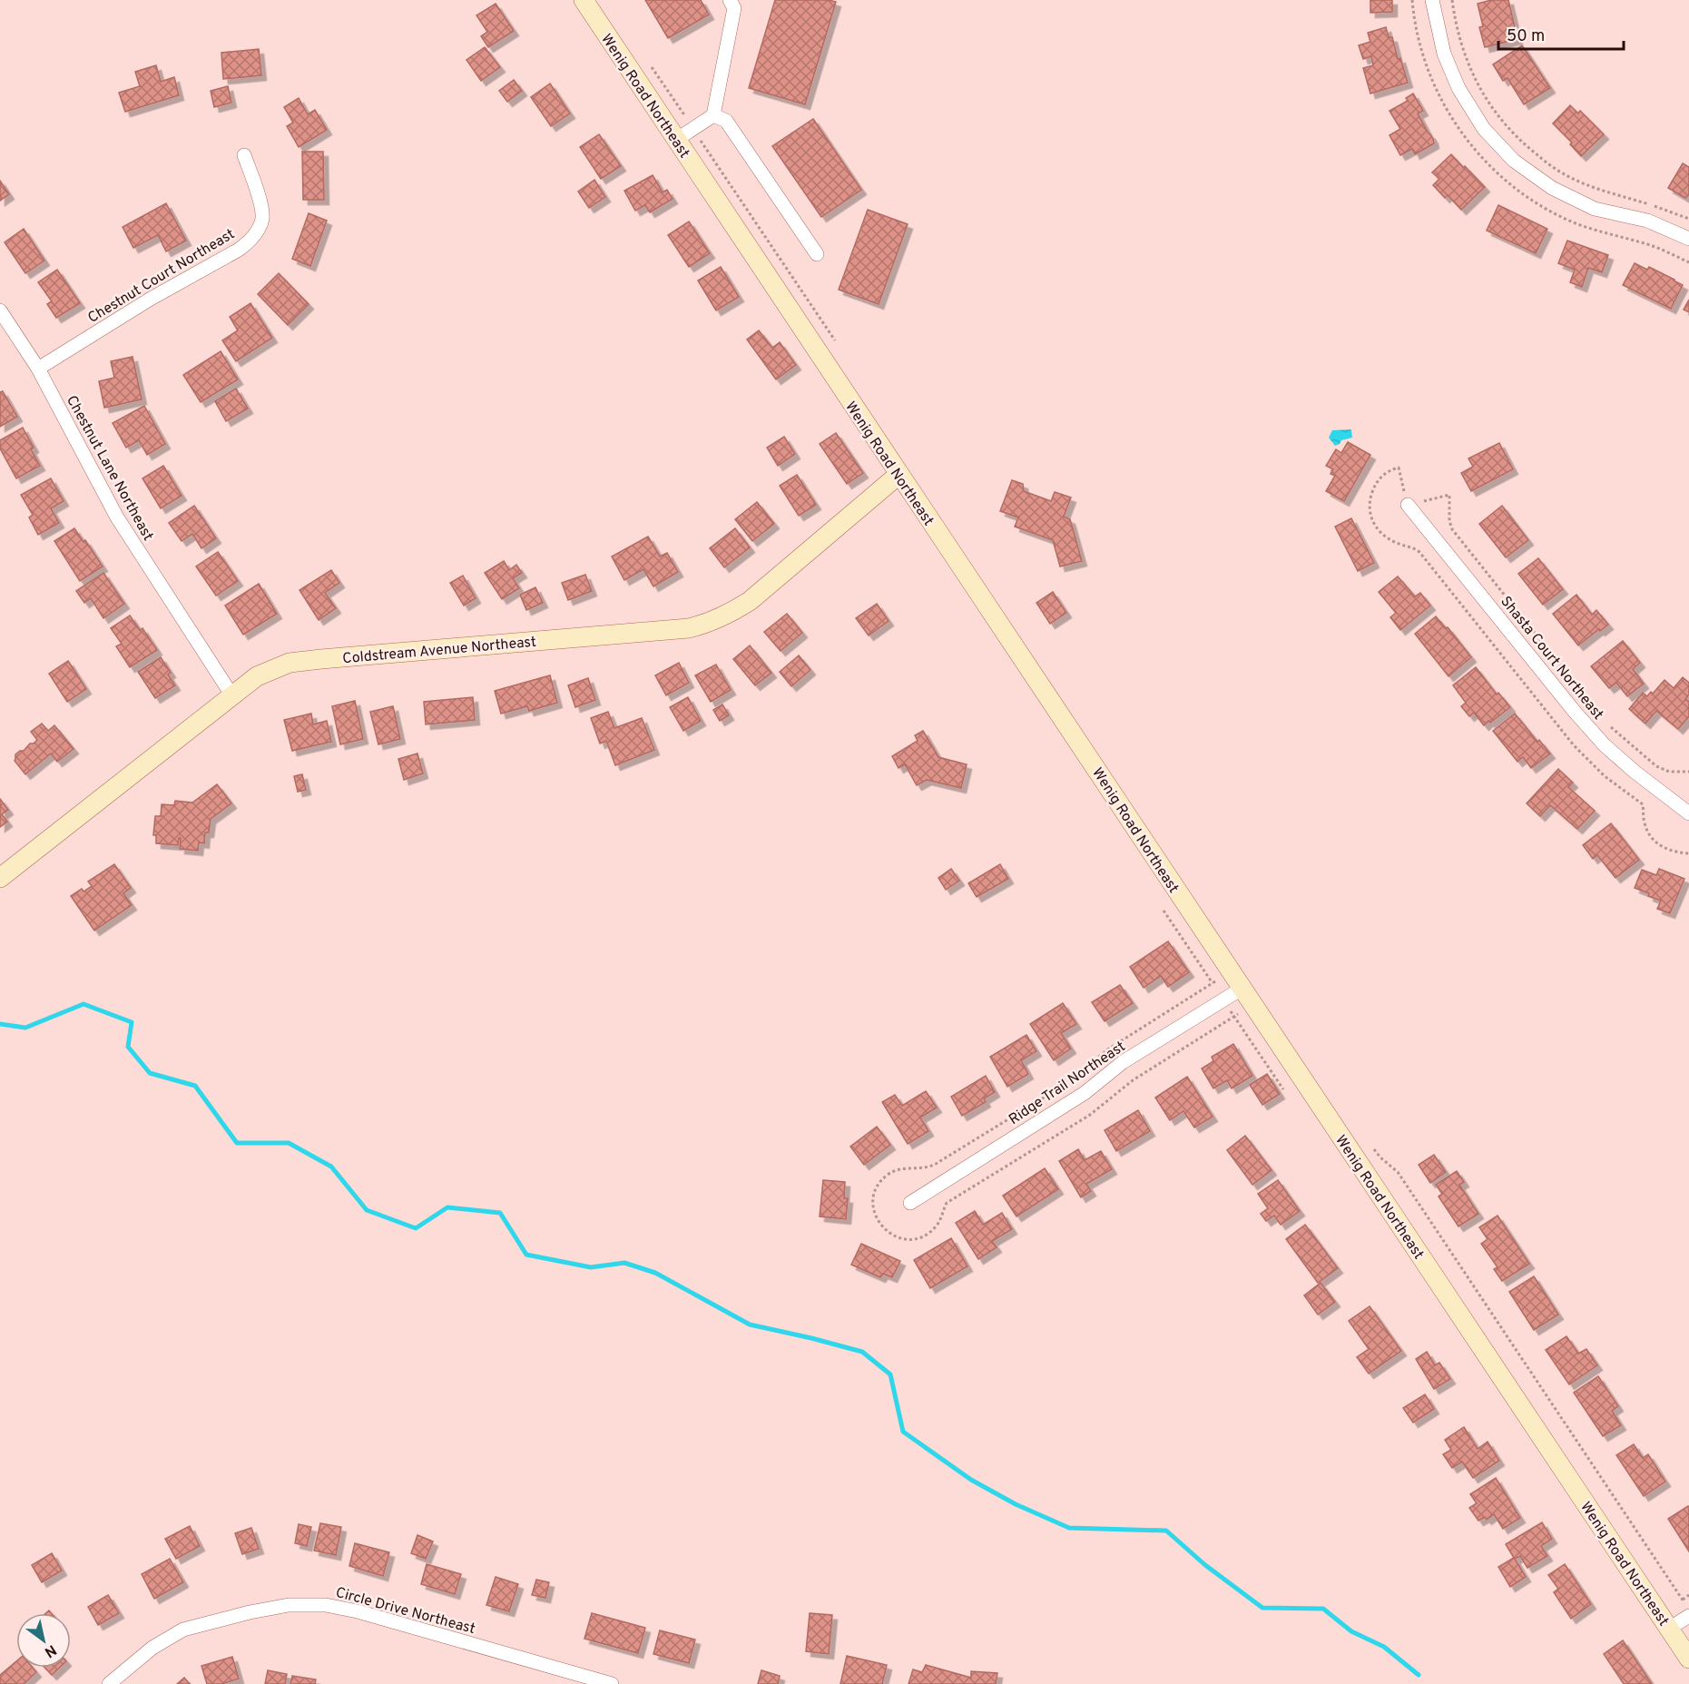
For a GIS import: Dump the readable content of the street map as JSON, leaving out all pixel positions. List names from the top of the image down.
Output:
{
  "streets": {
    "street": [
      "Wenig Road Northeast",
      "Chestnut Court Northeast",
      "Chestnut Lane Northeast",
      "Coldstream Avenue Northeast",
      "Shasta Court Northeast",
      "Ridge Trail Northeast",
      "Circle Drive Northeast"
    ]
  },
  "crossings": [
    ["Wenig Road Northeast", "Coldstream Avenue Northeast"],
    ["Wenig Road Northeast", "Ridge Trail Northeast"],
    ["Chestnut Court Northeast", "Chestnut Lane Northeast"],
    ["Chestnut Lane Northeast", "Coldstream Avenue Northeast"]
  ],
  "scale_bar": "50 m",
  "north": "bottom right"
}
